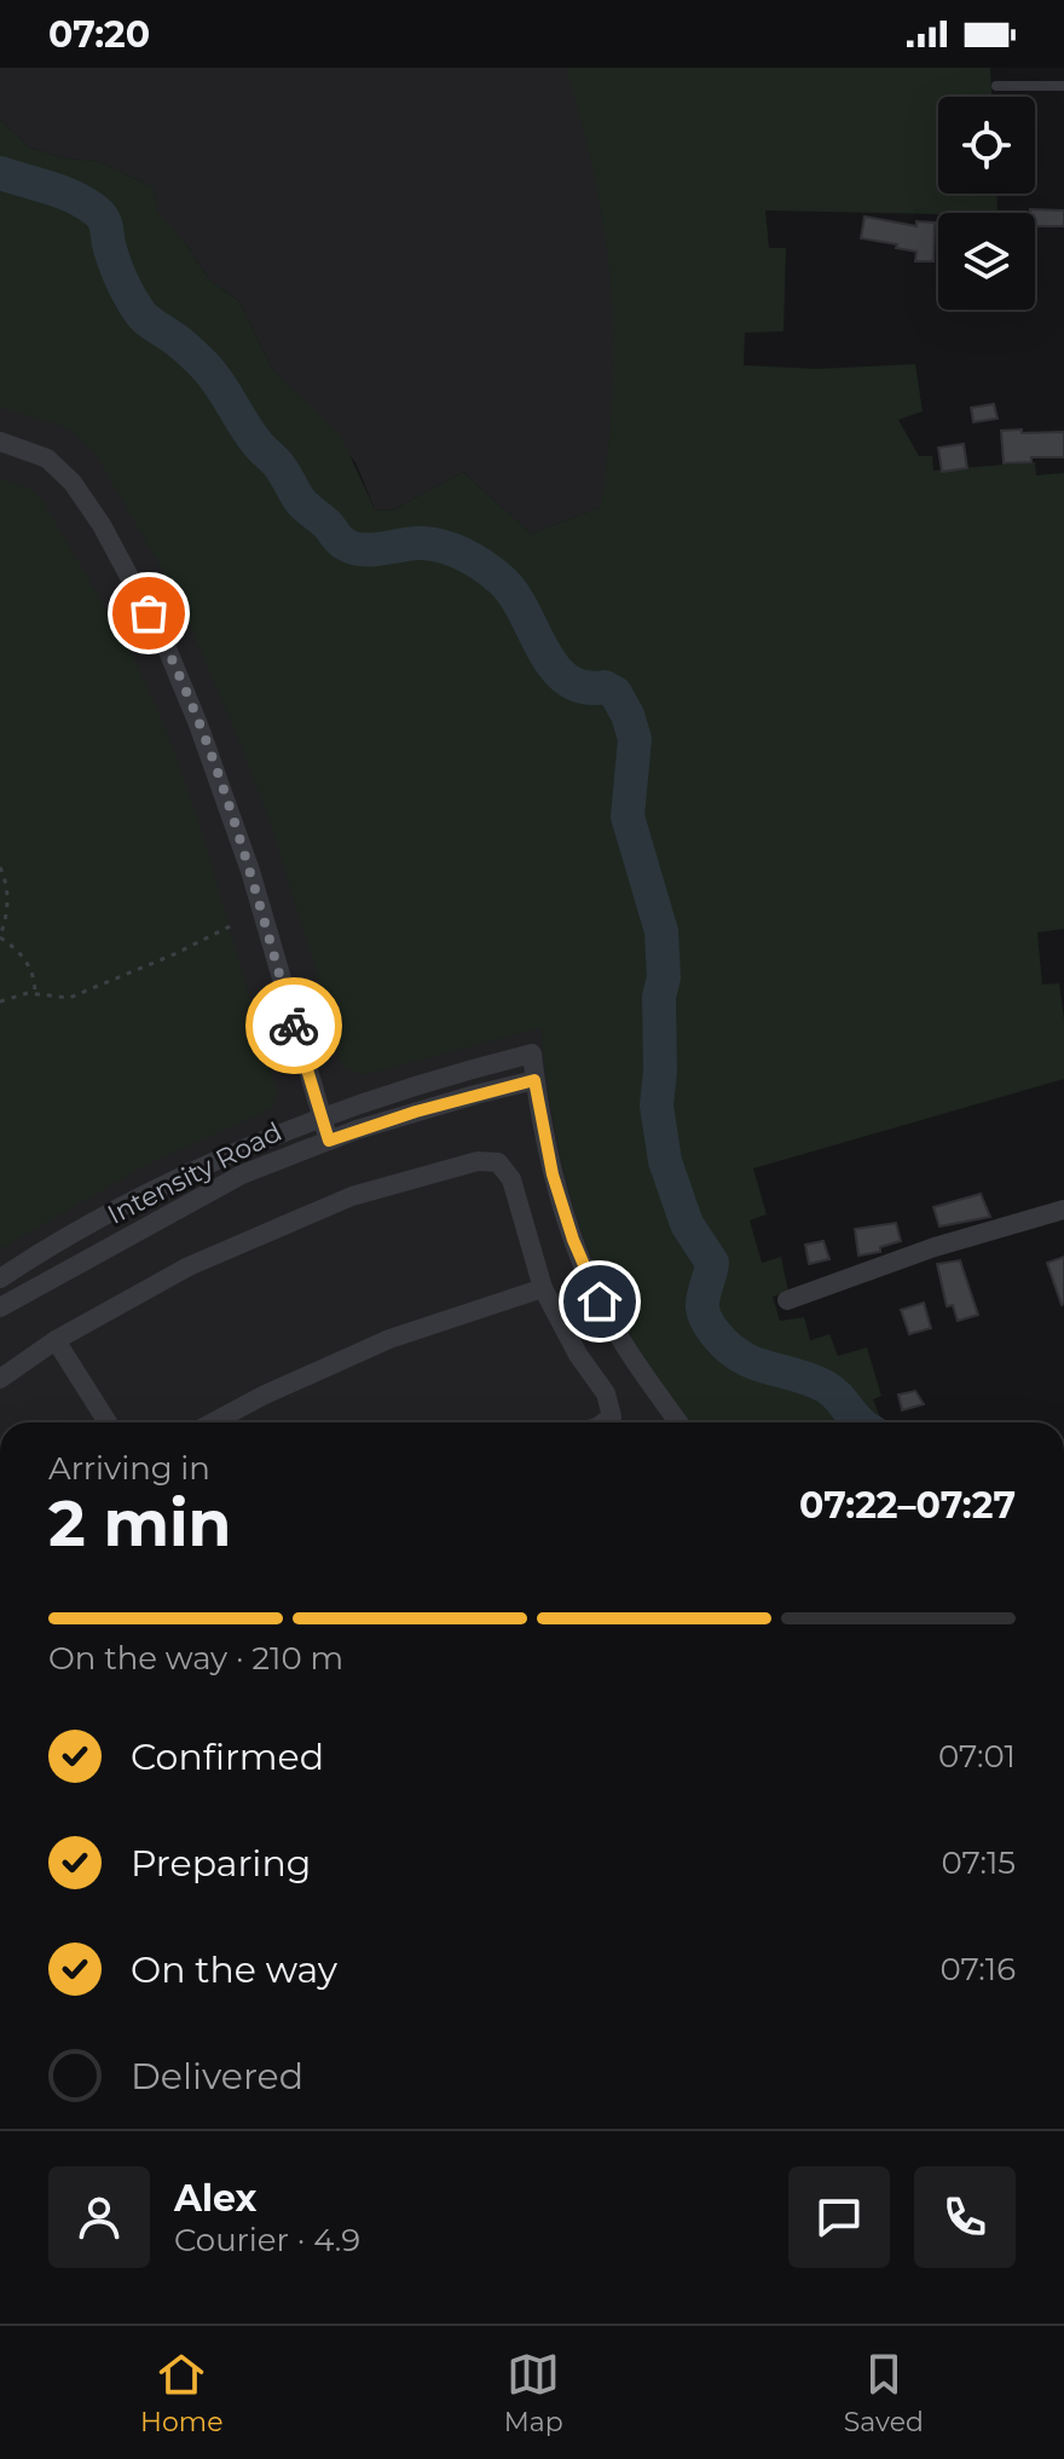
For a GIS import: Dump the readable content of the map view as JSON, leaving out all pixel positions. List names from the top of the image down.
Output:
{
  "streets": {
    "street": ["Intensity Road"]
  },
  "page": {
    "status": "07:20",
    "heading": ["2 min", "Arriving in", "07:22–07:27"],
    "panel": ["Alex", "Courier · 4.9"],
    "bar": "On the way · 210 m",
    "list": [
      ["Confirmed", "07:01"],
      ["Preparing", "07:15"],
      ["On the way", "07:16"],
      "Delivered"
    ],
    "tabs": ["Home", "Map", "Saved"]
  }
}
